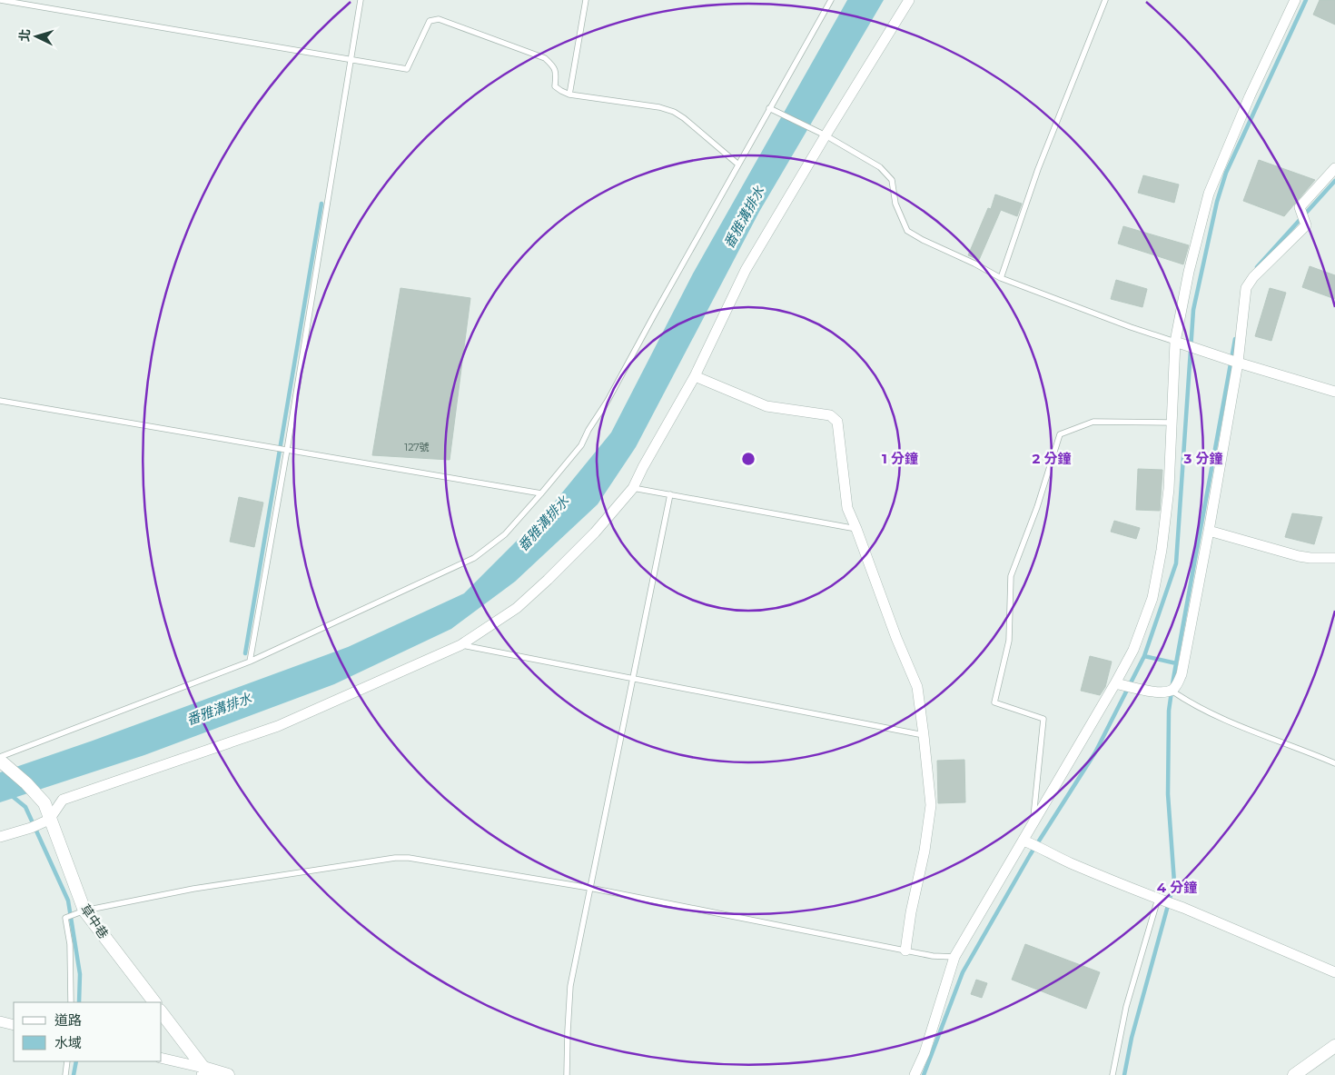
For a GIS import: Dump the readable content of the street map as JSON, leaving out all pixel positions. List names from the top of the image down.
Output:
{
  "streets": {
    "street": ["草中巷"]
  },
  "water": ["番雅溝排水"],
  "house_numbers": ["127號"],
  "legend": ["道路", "水域"],
  "north": "left",
  "rings": [
    "1 分鐘",
    "2 分鐘",
    "3 分鐘",
    "4 分鐘"
  ]
}
